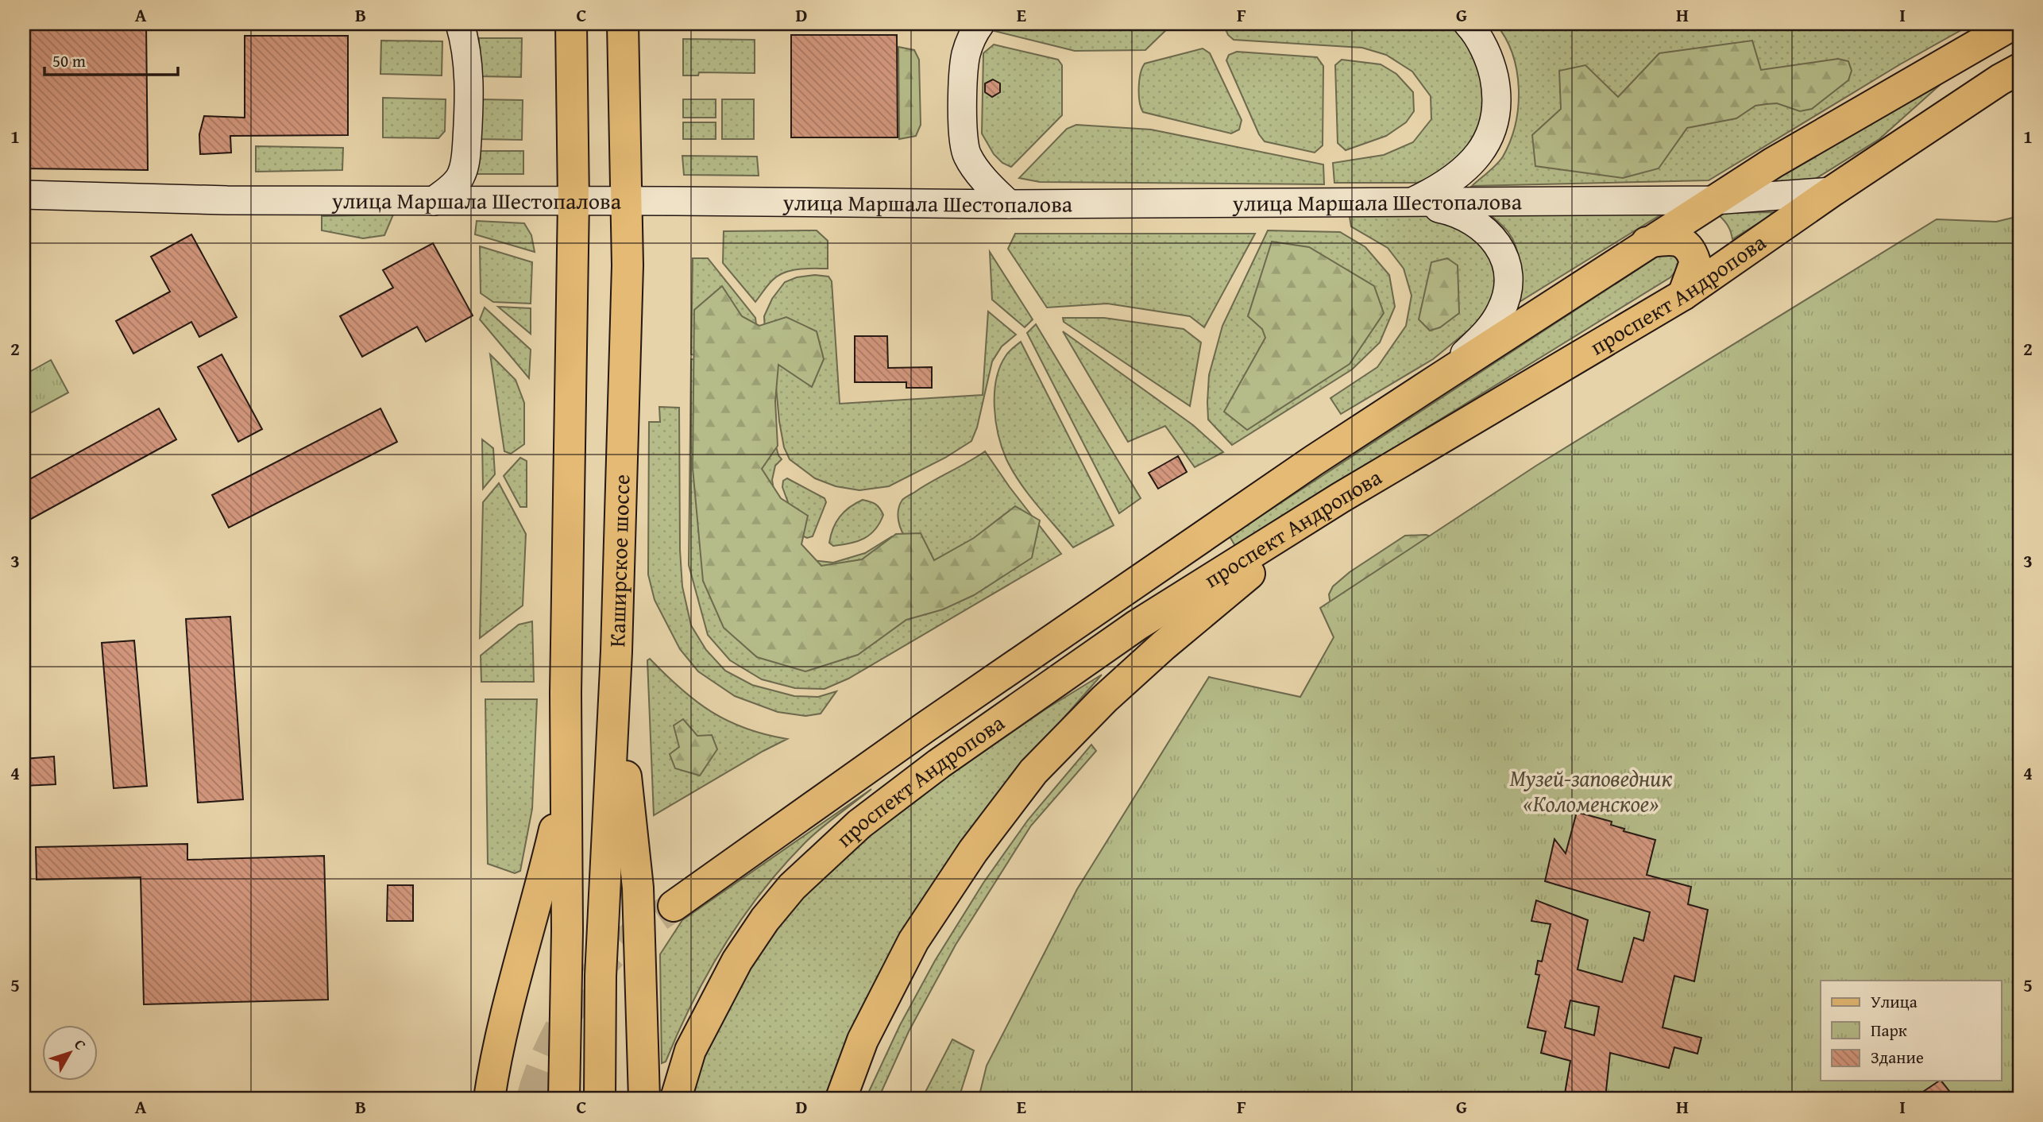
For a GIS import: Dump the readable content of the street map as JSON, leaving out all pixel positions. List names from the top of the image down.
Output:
{
  "streets": {
    "main road": ["улица Маршала Шестопалова", "проспект Андропова", "Каширское шоссе"]
  },
  "crossings": [
    ["улица Маршала Шестопалова", "проспект Андропова"],
    ["улица Маршала Шестопалова", "Каширское шоссе"]
  ],
  "parks": ["Музей-заповедник «Коломенское»"],
  "legend": ["Улица", "Парк", "Здание"],
  "scale_bar": "50 m",
  "north": "top right",
  "grid": {
    "columns": [
      "A",
      "B",
      "C",
      "D",
      "E",
      "F",
      "G",
      "H",
      "I"
    ],
    "rows": [
      "1",
      "2",
      "3",
      "4",
      "5"
    ]
  }
}
